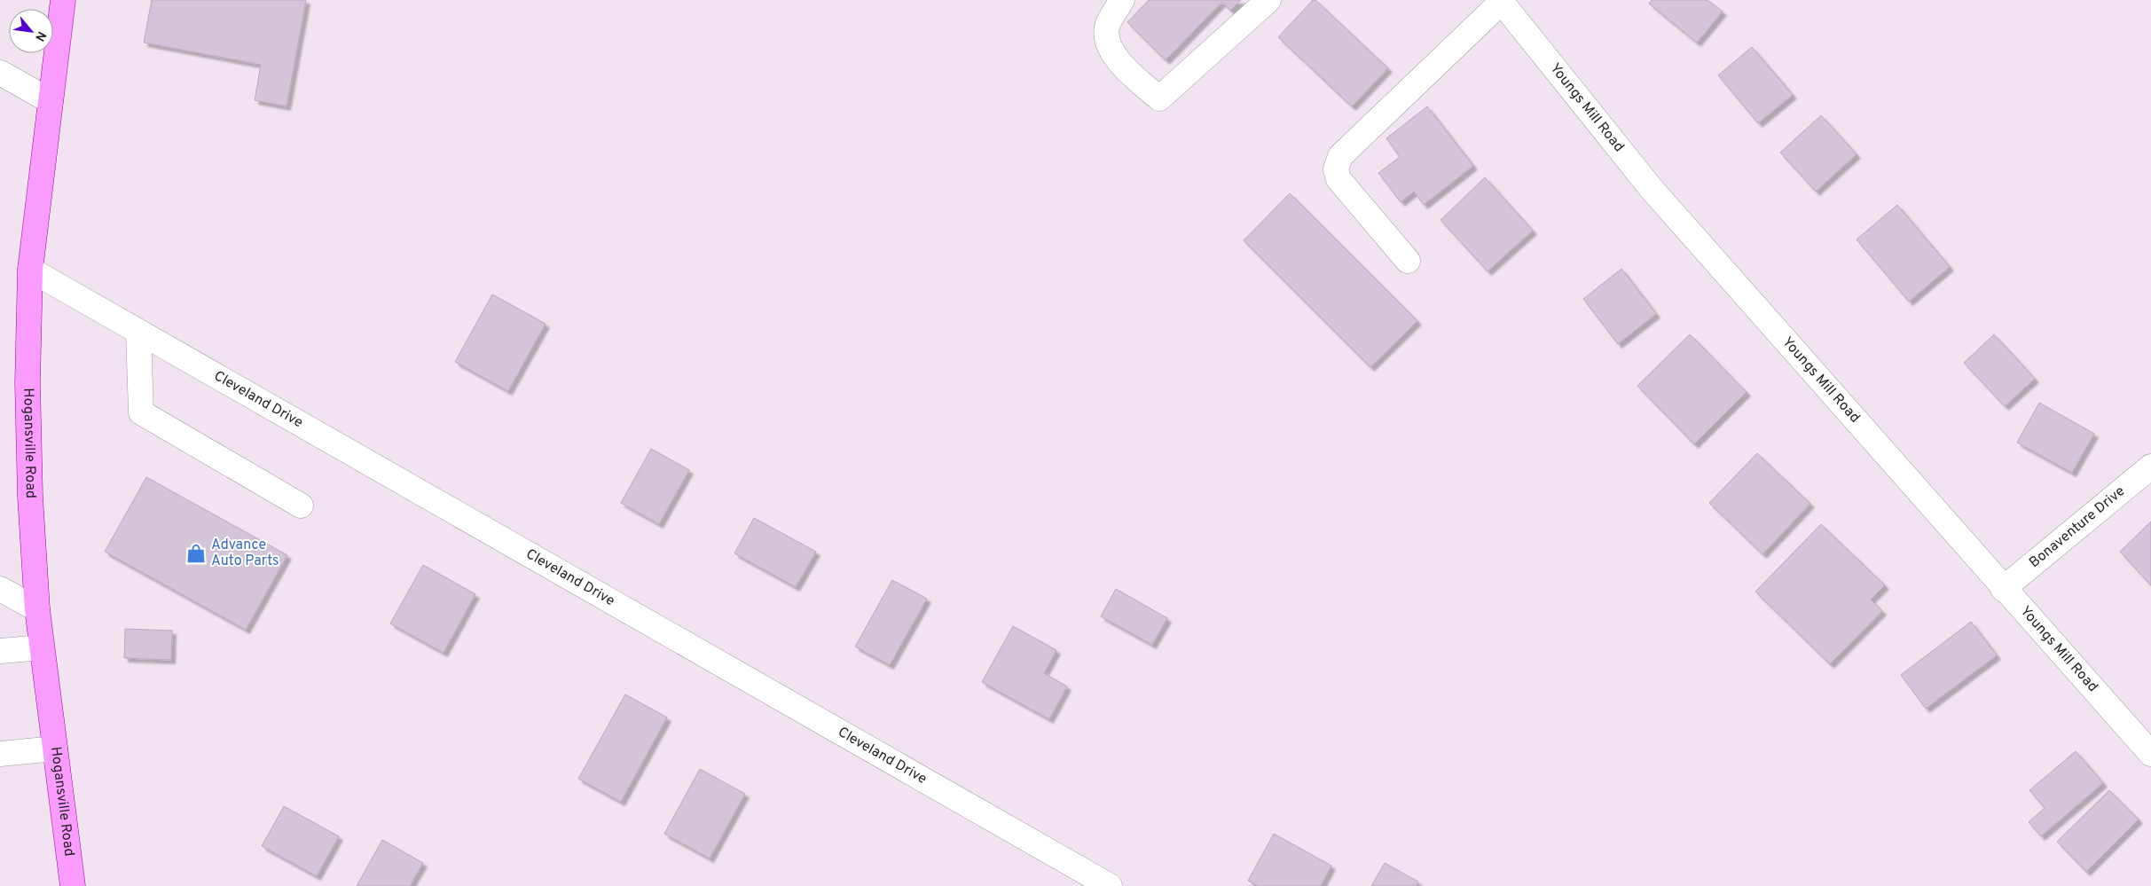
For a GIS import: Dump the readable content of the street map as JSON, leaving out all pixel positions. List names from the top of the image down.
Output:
{
  "streets": {
    "main road": ["Hogansville Road"],
    "street": ["Youngs Mill Road", "Cleveland Drive", "Bonaventure Drive"]
  },
  "crossings": [
    ["Youngs Mill Road", "Bonaventure Drive"],
    ["Cleveland Drive", "Hogansville Road"]
  ],
  "places": {
    "shop": ["Advance Auto Parts"]
  },
  "north": "bottom right"
}
